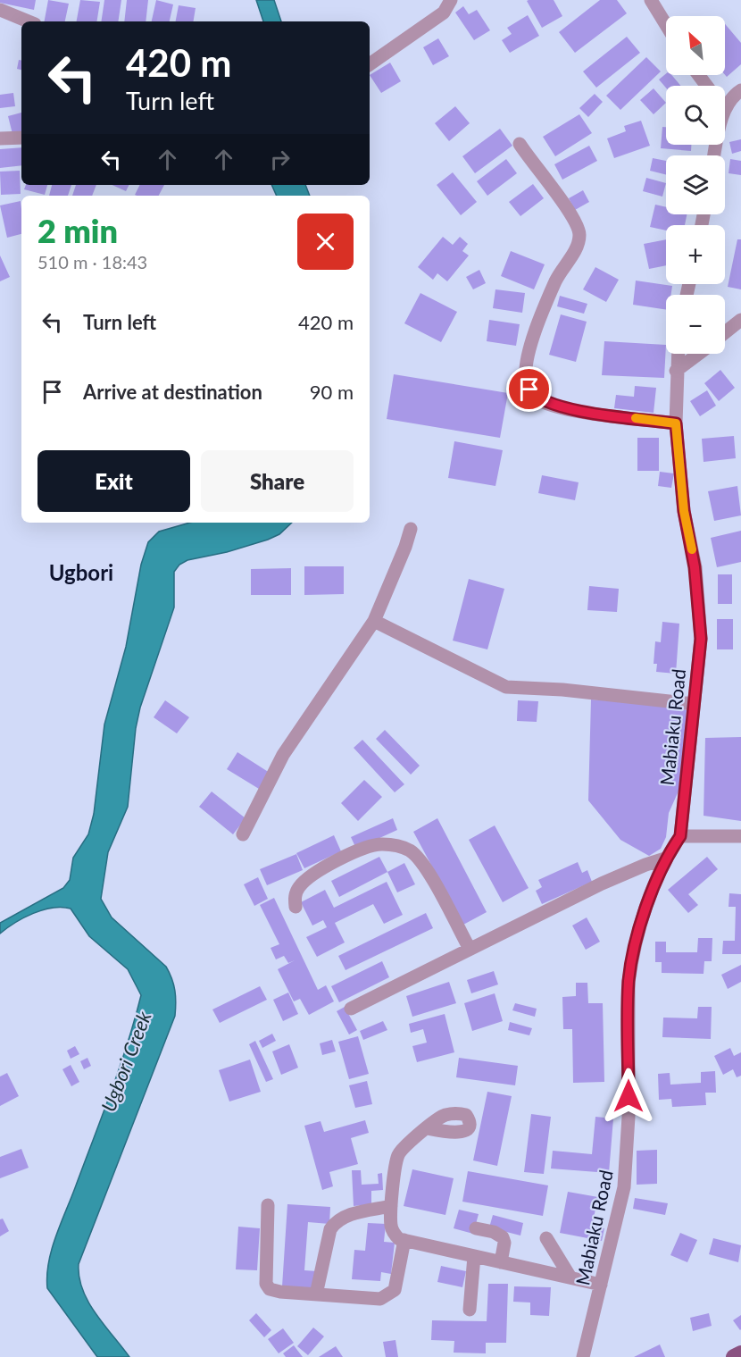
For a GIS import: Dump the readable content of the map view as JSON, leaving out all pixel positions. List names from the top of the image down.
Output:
{
  "streets": {
    "street": ["Mabiaku Road"]
  },
  "districts": ["Ugbori"],
  "water": ["Ugbori Creek"],
  "north": "top left",
  "page": {
    "map_buttons": ["+", "−"],
    "turn": ["420 m", "Turn left"],
    "heading": ["2 min", "510 m · 18:43"],
    "list": [
      {
        "name": "Turn left",
        "value": "420 m"
      },
      {
        "name": "Arrive at destination",
        "value": "90 m"
      }
    ],
    "buttons": ["Exit", "Share"]
  }
}
